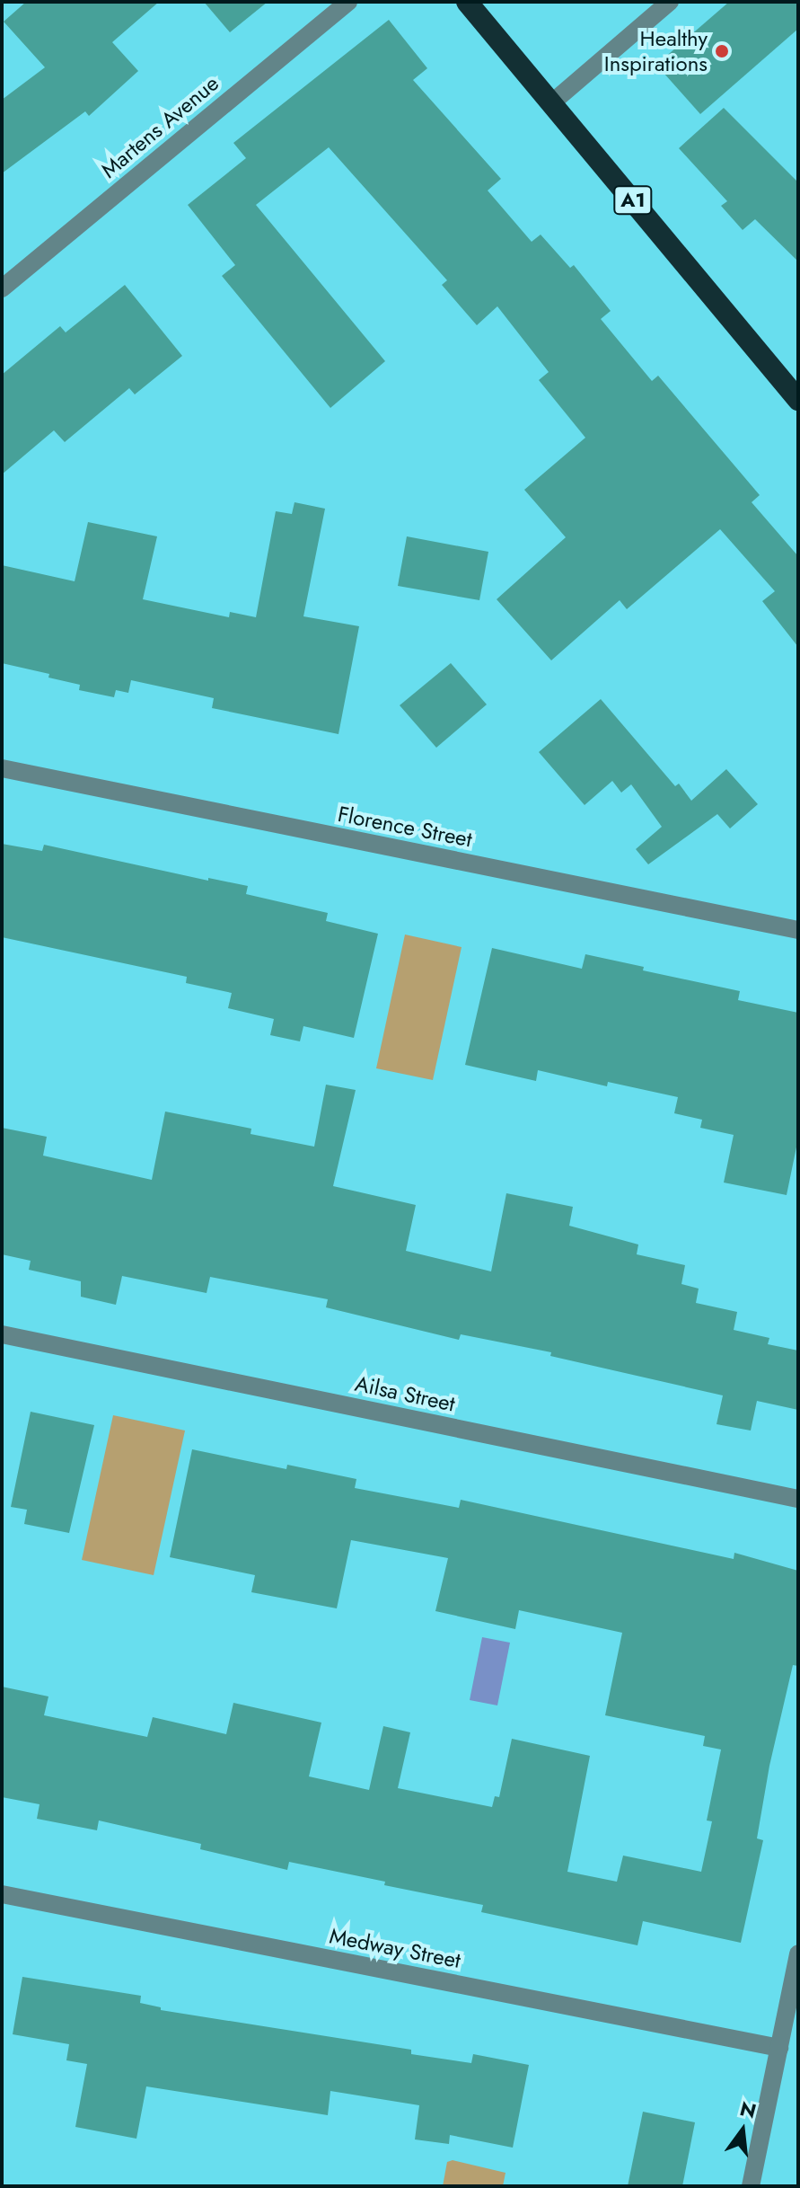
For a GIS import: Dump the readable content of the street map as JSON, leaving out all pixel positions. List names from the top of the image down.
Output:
{
  "streets": {
    "highway": ["A1"],
    "street": [
      "Martens Avenue",
      "Florence Street",
      "Ailsa Street",
      "Medway Street"
    ]
  },
  "places": ["Healthy Inspirations"],
  "north": "top"
}
